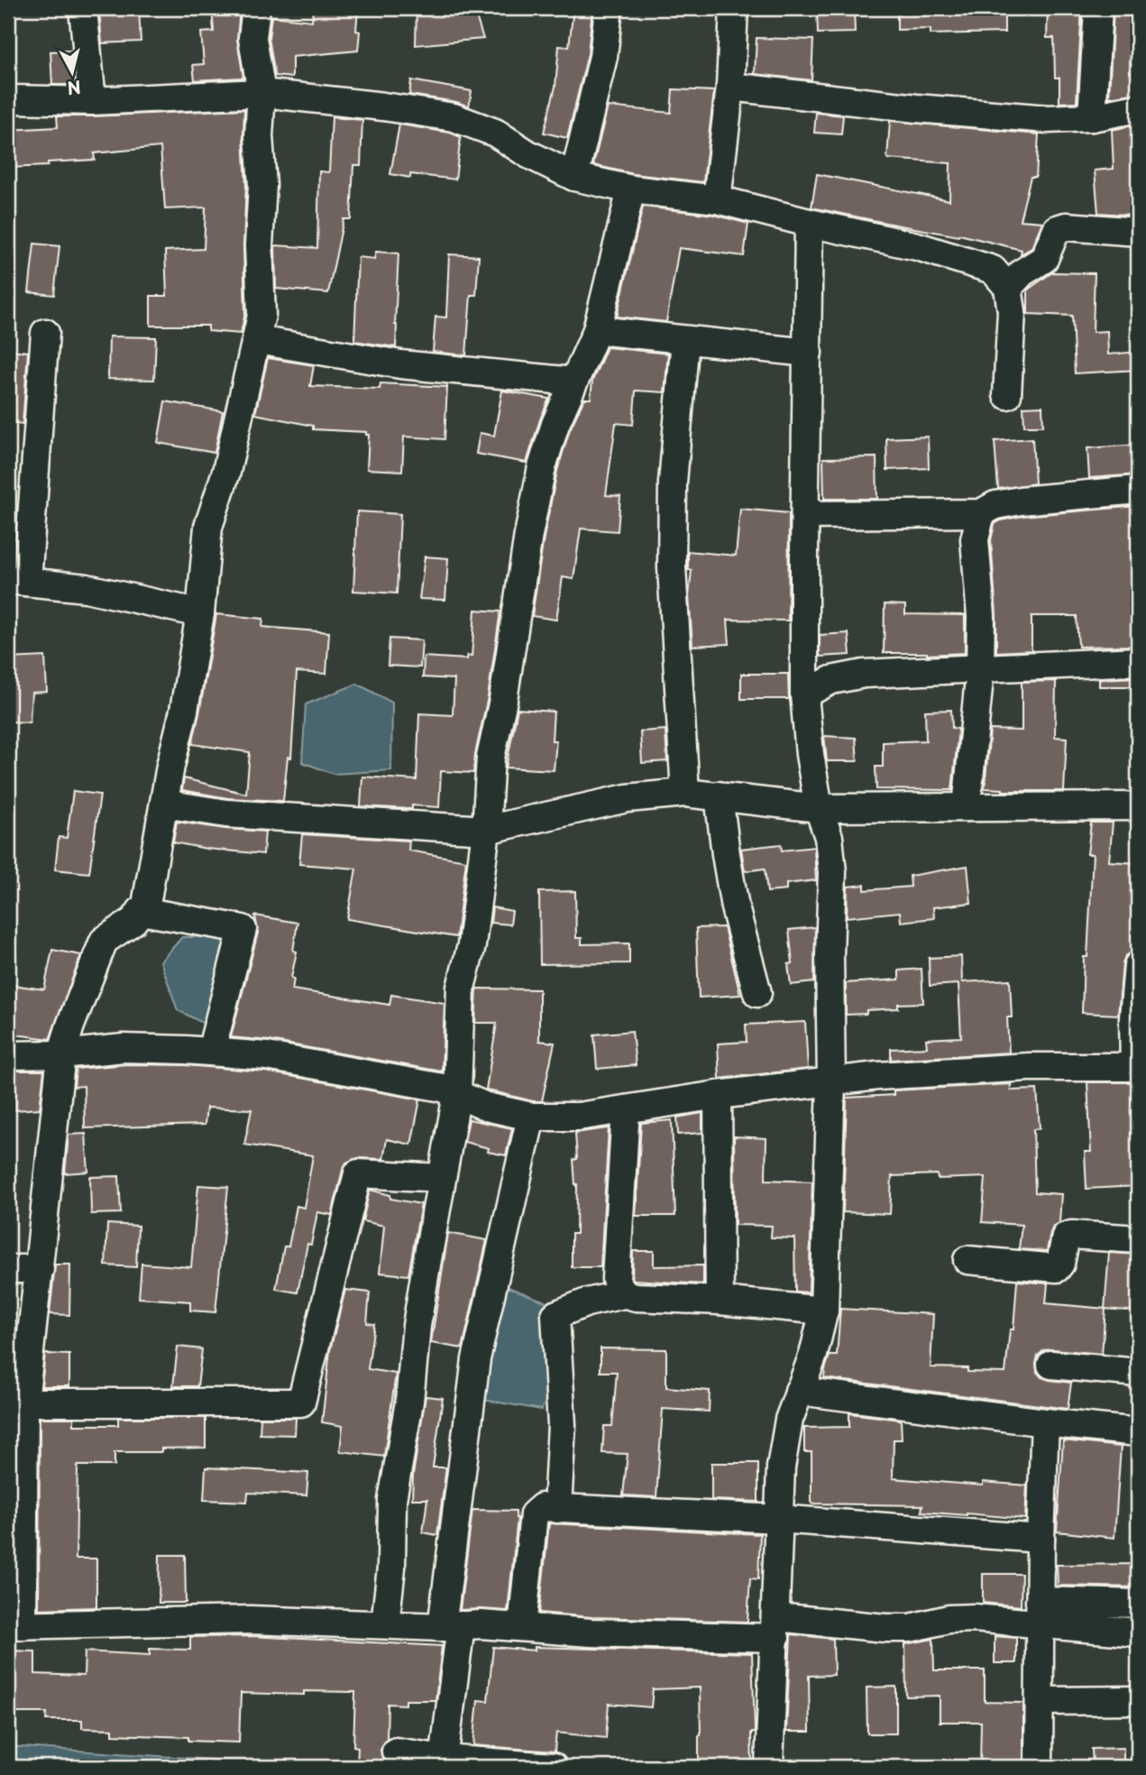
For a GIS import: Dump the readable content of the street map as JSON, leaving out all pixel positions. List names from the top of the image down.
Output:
{
  "north": "bottom"
}
